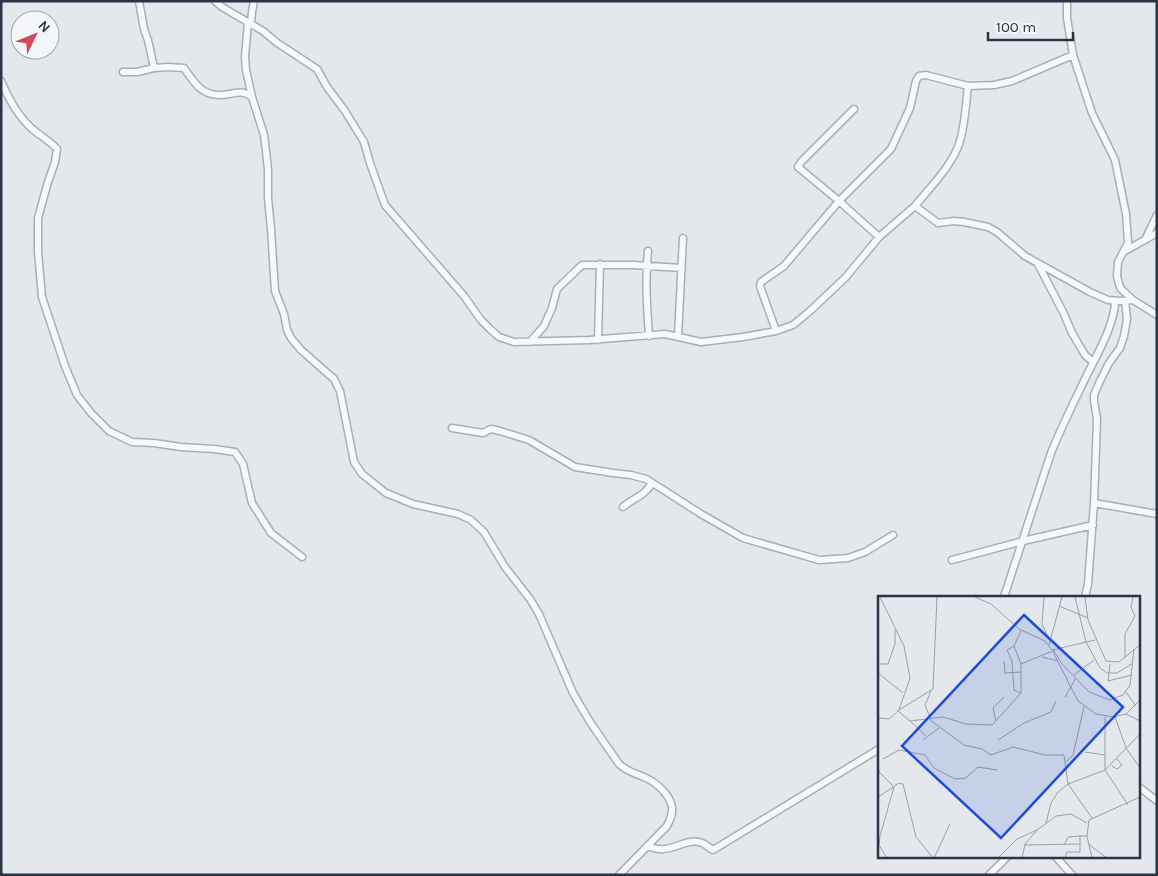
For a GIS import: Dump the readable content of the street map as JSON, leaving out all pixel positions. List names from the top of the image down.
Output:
{
  "scale_bar": "100 m",
  "north": "top right"
}
